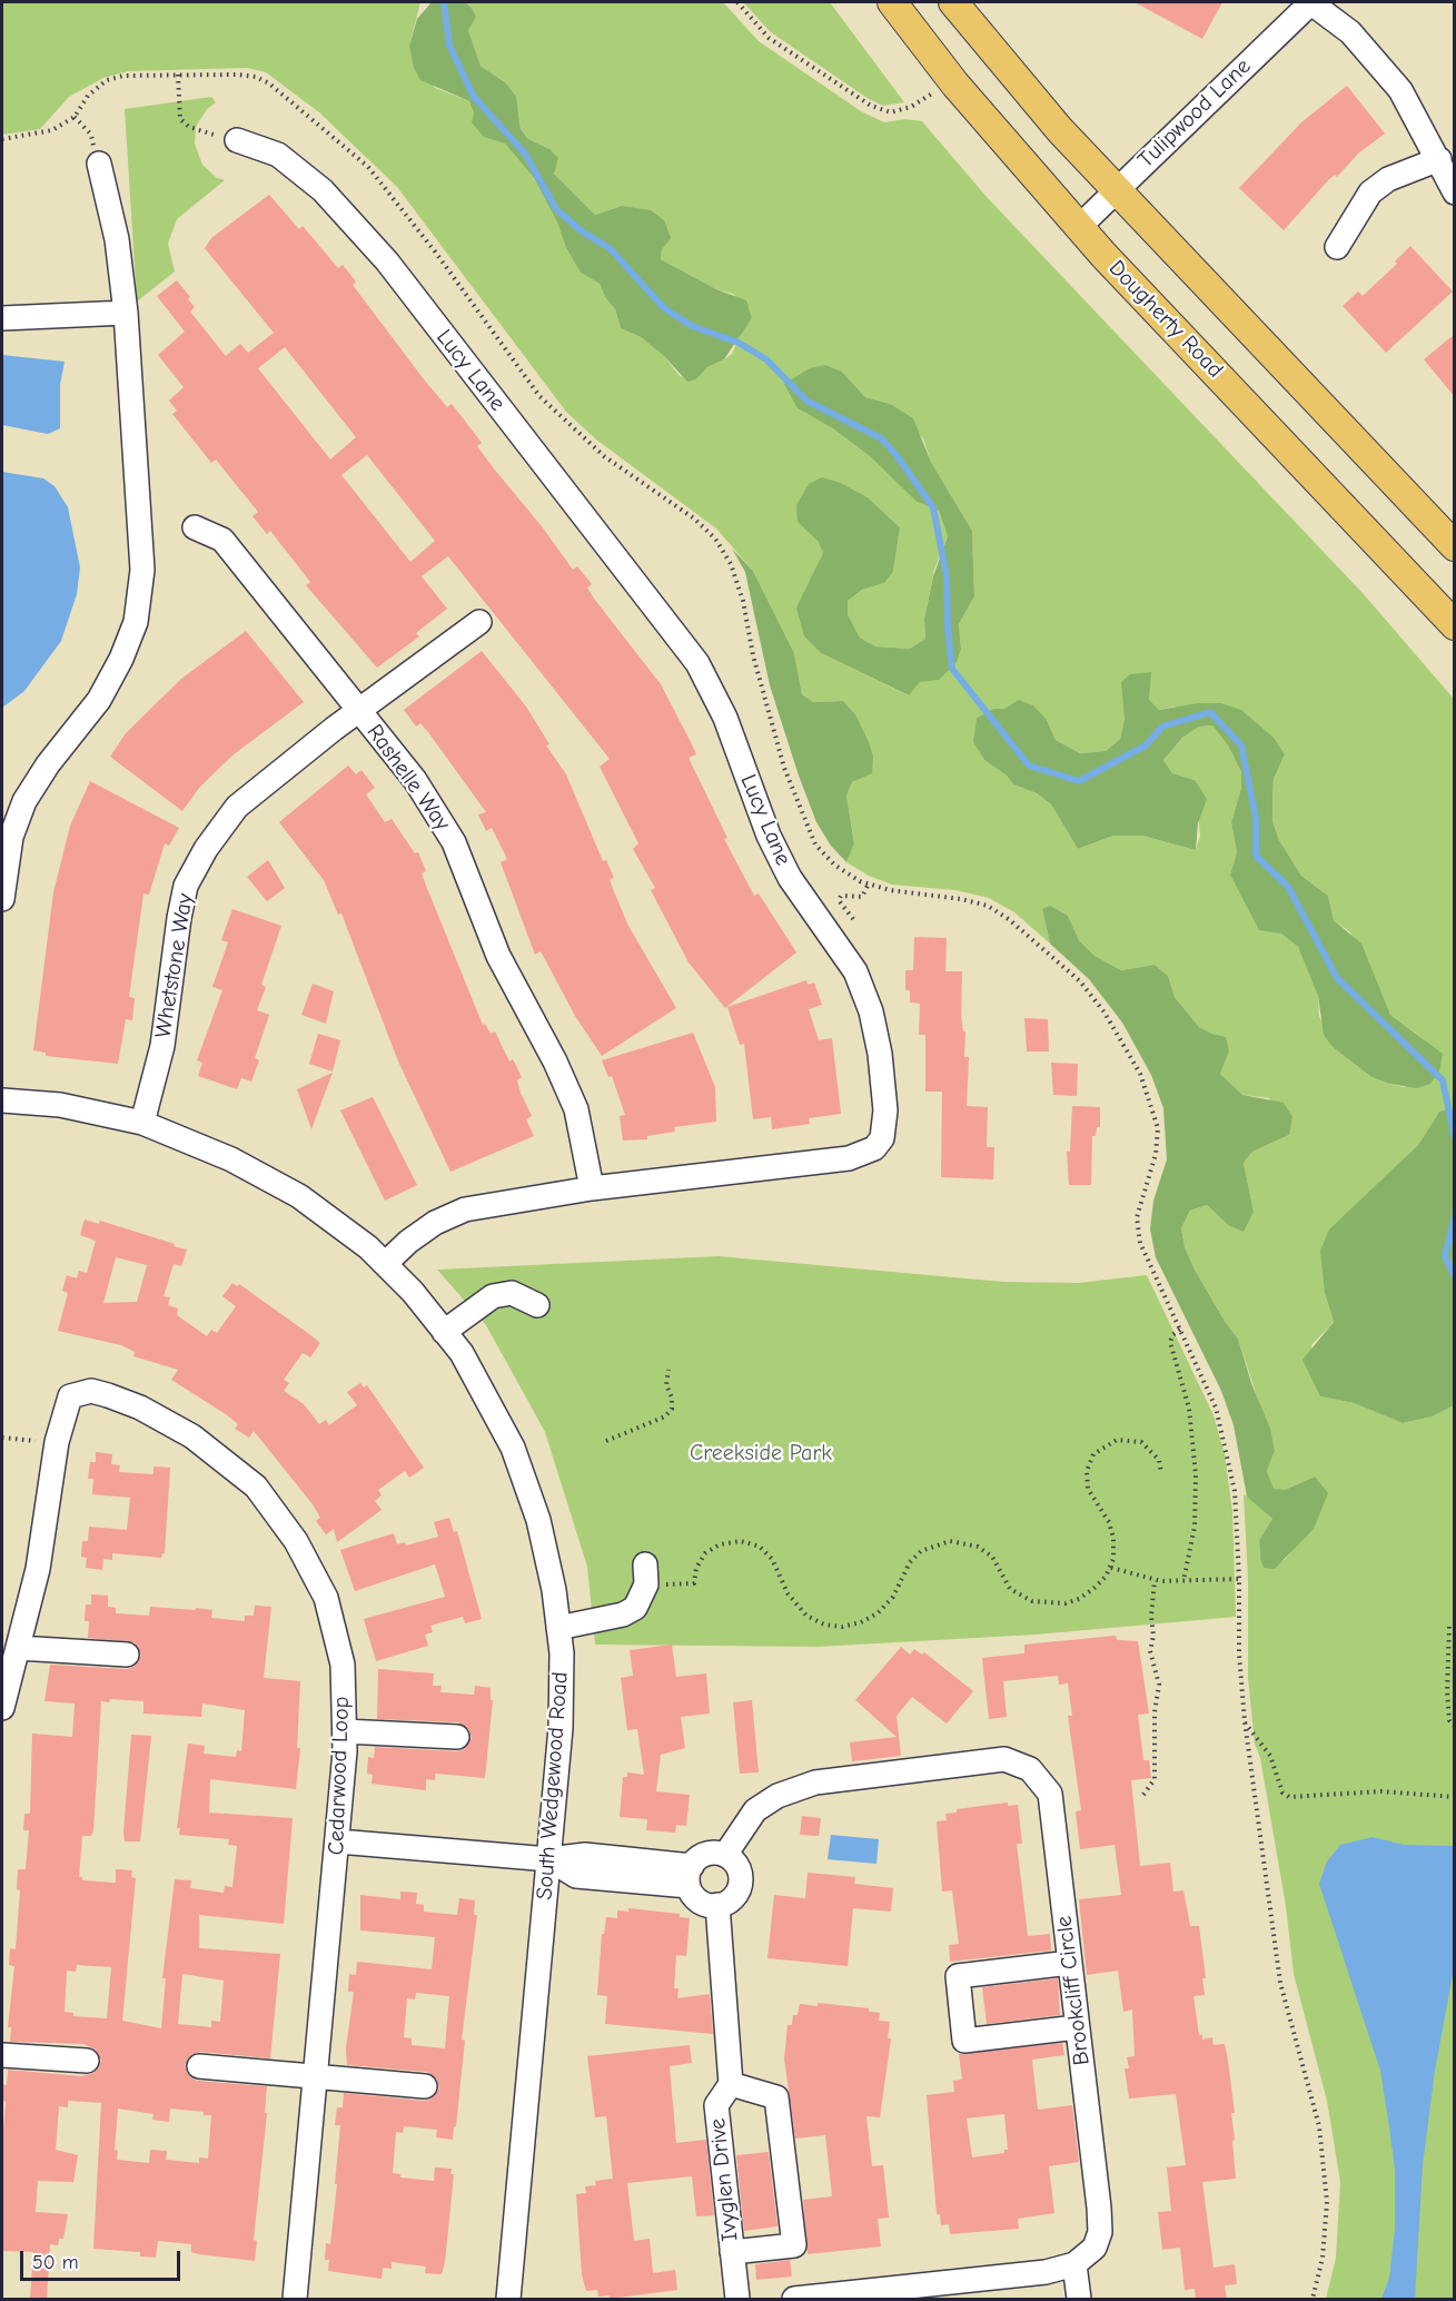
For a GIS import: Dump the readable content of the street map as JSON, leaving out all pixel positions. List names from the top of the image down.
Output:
{
  "streets": {
    "main road": ["Dougherty Road"],
    "street": [
      "Tulipwood Lane",
      "Lucy Lane",
      "Rashelle Way",
      "Whetstone Way",
      "Cedarwood Loop",
      "South Wedgewood Road",
      "Brookcliff Circle",
      "Ivyglen Drive"
    ]
  },
  "crossings": [
    ["Tulipwood Lane", "Dougherty Road"],
    ["Lucy Lane", "Rashelle Way"],
    ["Lucy Lane", "South Wedgewood Road"],
    ["Rashelle Way", "Whetstone Way"],
    ["Whetstone Way", "South Wedgewood Road"],
    ["Brookcliff Circle", "Ivyglen Drive"]
  ],
  "parks": ["Creekside Park"],
  "scale_bar": "50 m"
}
